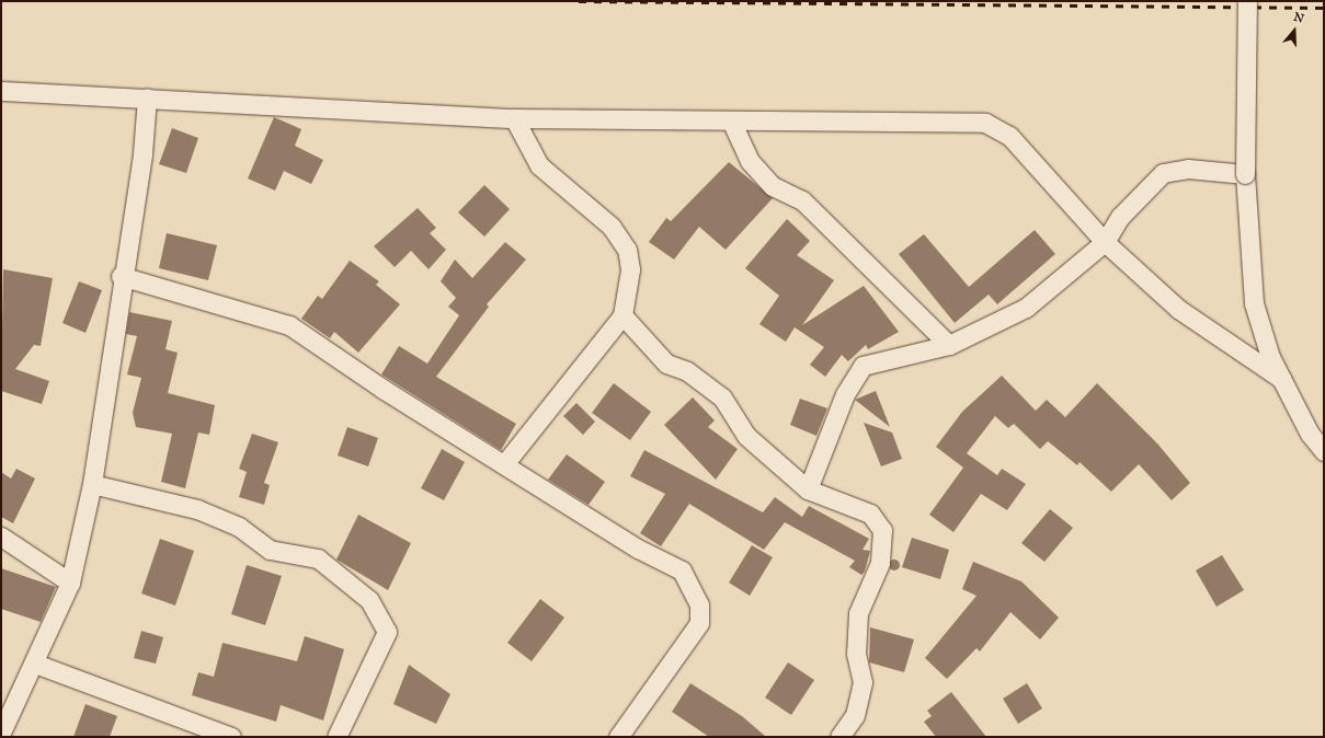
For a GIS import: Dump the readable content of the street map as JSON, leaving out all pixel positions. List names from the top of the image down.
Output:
{
  "north": "top"
}
